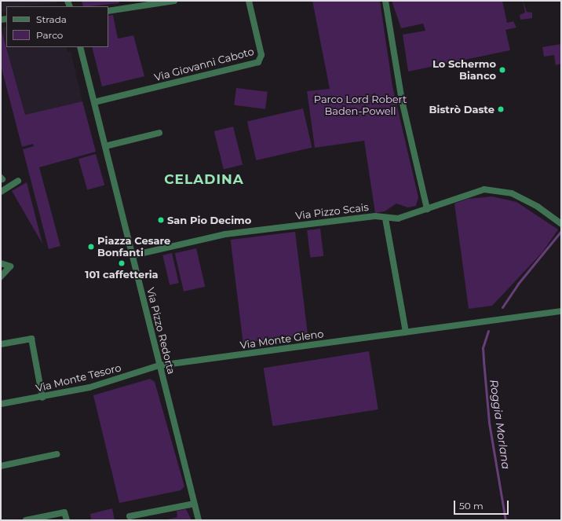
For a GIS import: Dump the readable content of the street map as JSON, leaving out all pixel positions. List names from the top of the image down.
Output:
{
  "streets": {
    "street": [
      "Via Giovanni Caboto",
      "Via Pizzo Scais",
      "Via Pizzo Redorta",
      "Via Monte Gleno",
      "Via Monte Tesoro"
    ]
  },
  "crossings": [
    ["Via Giovanni Caboto", "Via Pizzo Redorta"],
    ["Via Pizzo Scais", "Via Pizzo Redorta"],
    ["Via Pizzo Redorta", "Via Monte Gleno"],
    ["Via Pizzo Redorta", "Via Monte Tesoro"],
    ["Via Monte Gleno", "Via Monte Tesoro"]
  ],
  "districts": ["CELADINA"],
  "water": ["Roggia Morlana"],
  "parks": ["Parco Lord Robert Baden-Powell"],
  "places": [
    "Lo Schermo Bianco",
    "Bistrò Daste",
    "San Pio Decimo",
    "Piazza Cesare Bonfanti",
    "101 caffetteria"
  ],
  "legend": ["Strada", "Parco"],
  "scale_bar": "50 m"
}
